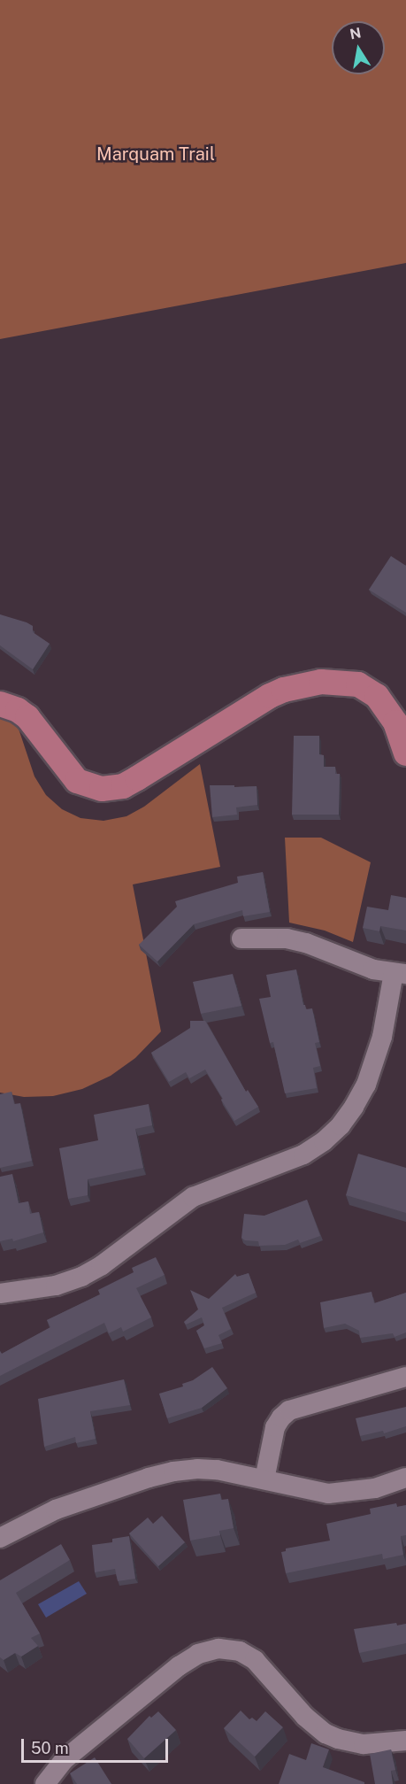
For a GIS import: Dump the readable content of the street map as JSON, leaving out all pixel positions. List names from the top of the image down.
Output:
{
  "parks": ["Marquam Trail"],
  "scale_bar": "50 m",
  "north": "top"
}
